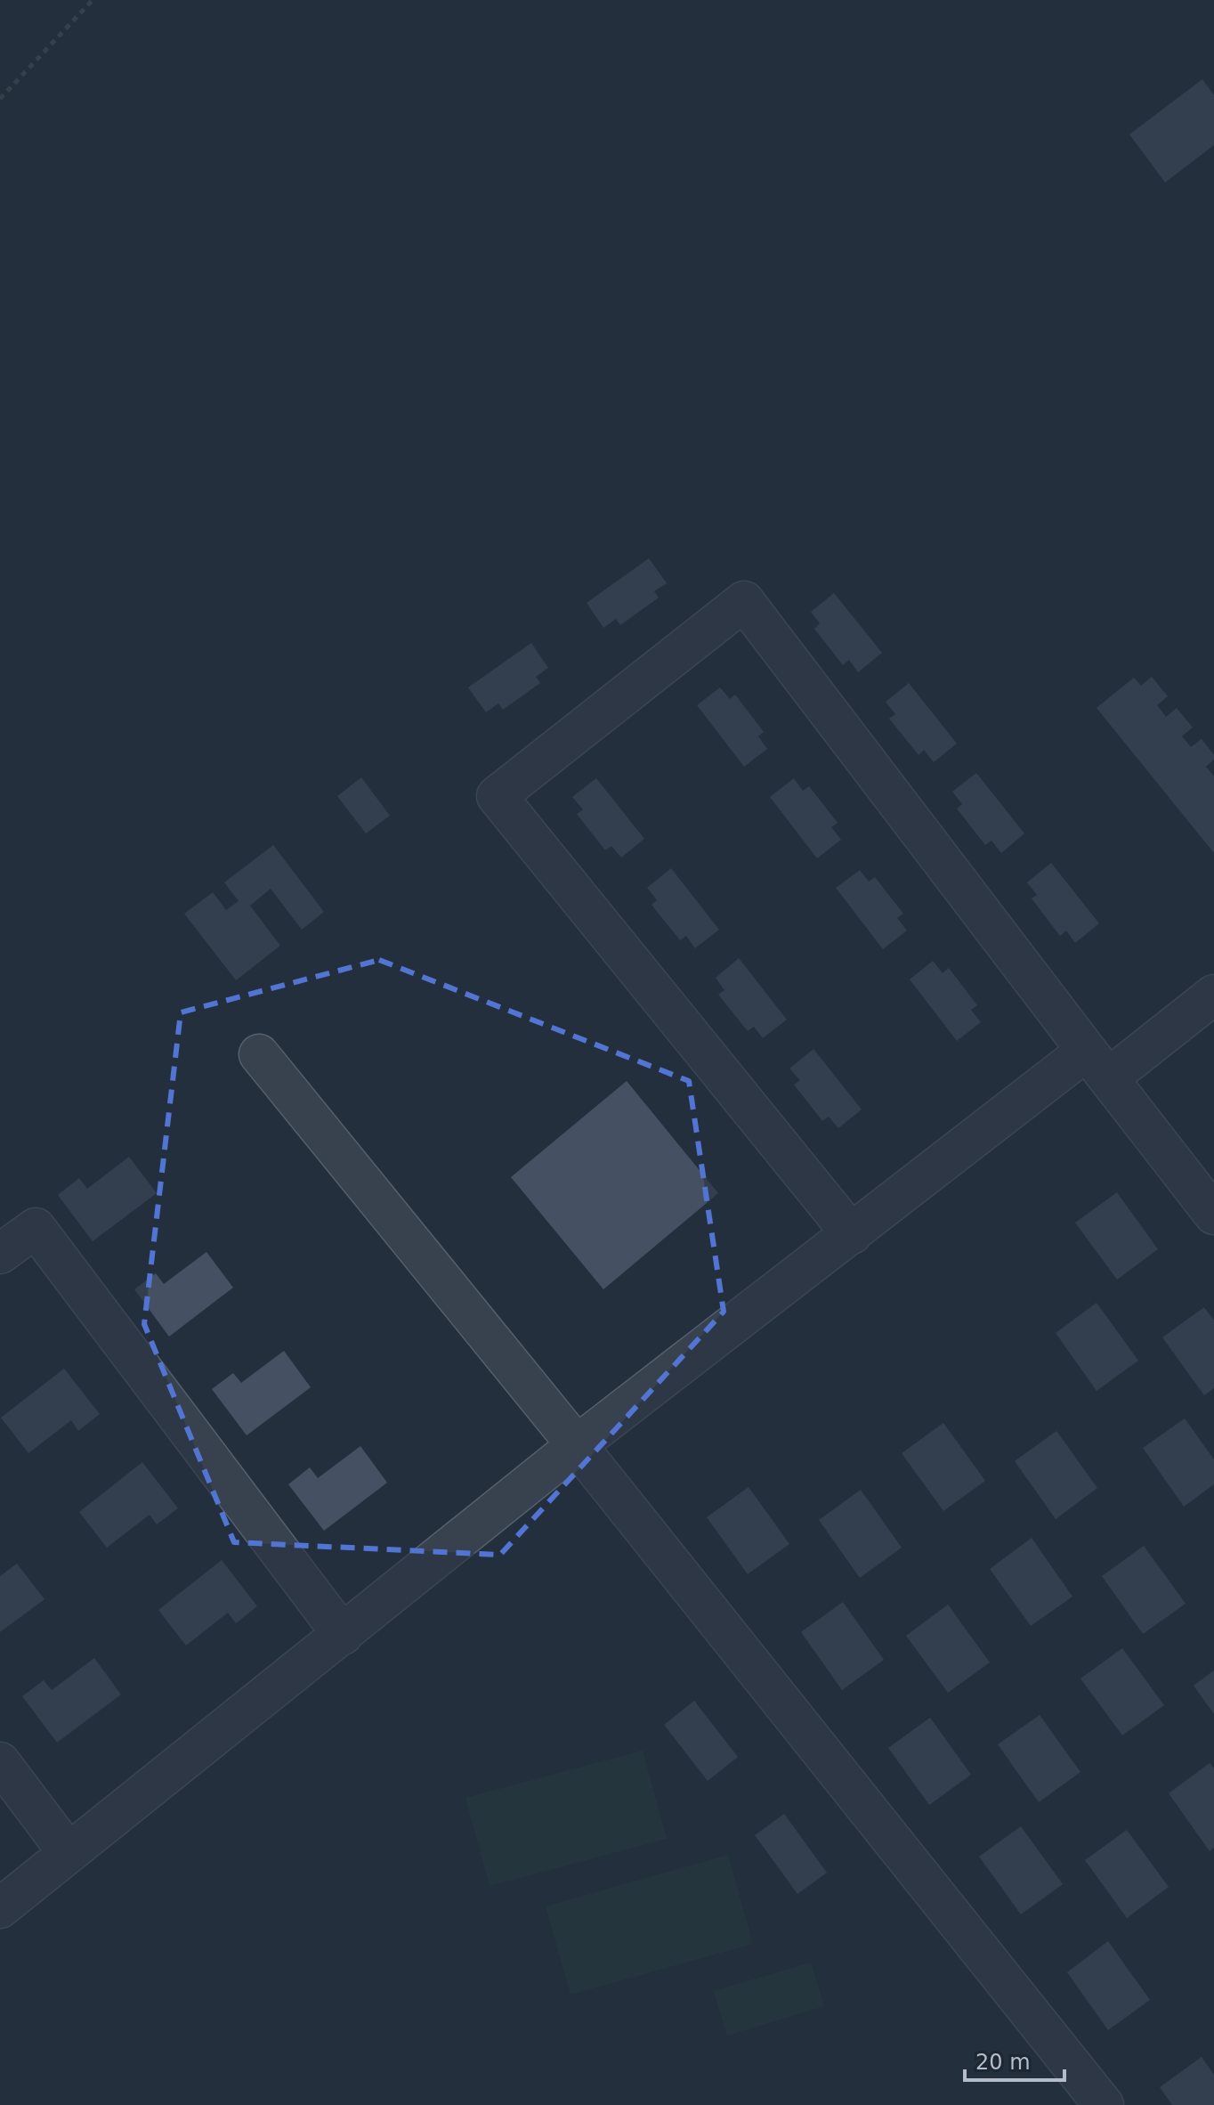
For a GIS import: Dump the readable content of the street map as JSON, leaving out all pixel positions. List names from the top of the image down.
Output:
{
  "scale_bar": "20 m"
}
